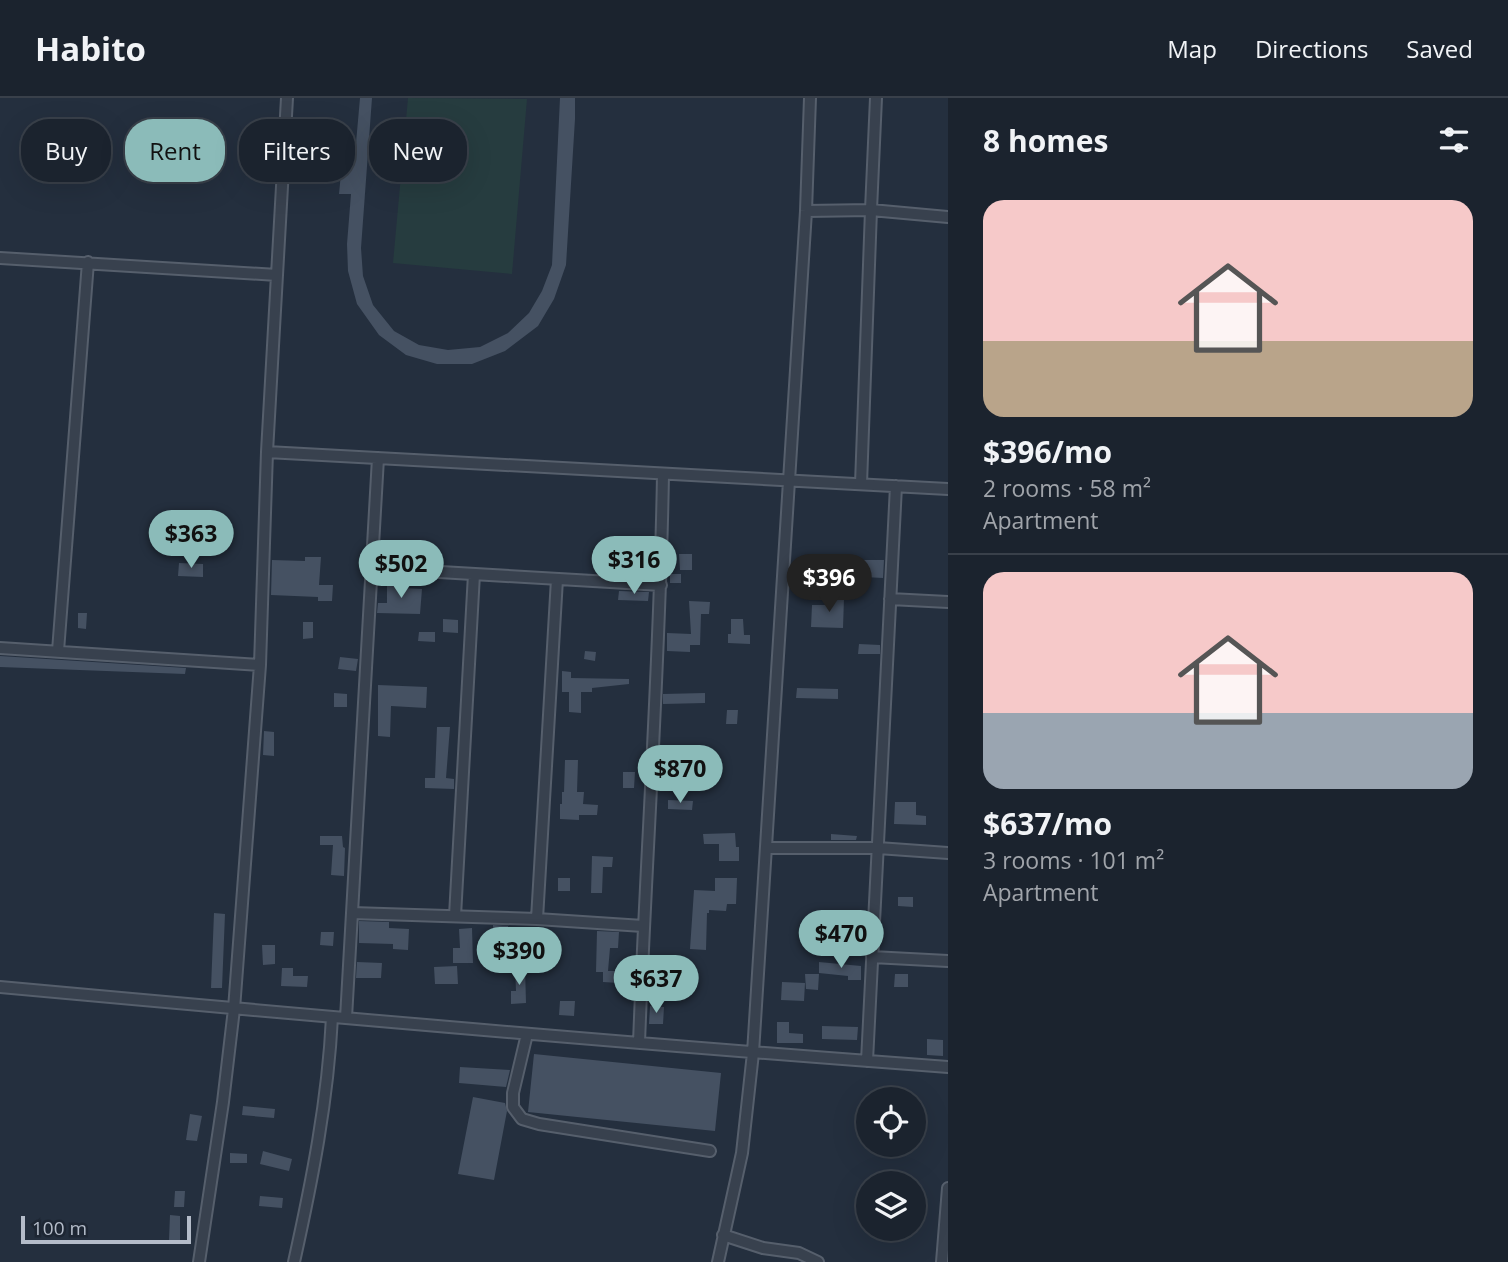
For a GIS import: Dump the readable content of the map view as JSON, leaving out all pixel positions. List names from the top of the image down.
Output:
{
  "scale_bar": "100 m",
  "page": {
    "header": "Habito",
    "nav": ["Map", "Directions", "Saved"],
    "heading": "8 homes",
    "chip": [
      "Buy",
      "Rent",
      "Filters",
      "New"
    ],
    "list": [
      {
        "name": "$396/mo",
        "note": "2 rooms · 58 m² · Apartment"
      },
      {
        "name": "$637/mo",
        "note": "3 rooms · 101 m² · Apartment"
      }
    ],
    "price": [
      "$363",
      "$316",
      "$502",
      "$396",
      "$870",
      "$470",
      "$390",
      "$637"
    ],
    "scale": "100 m"
  }
}
